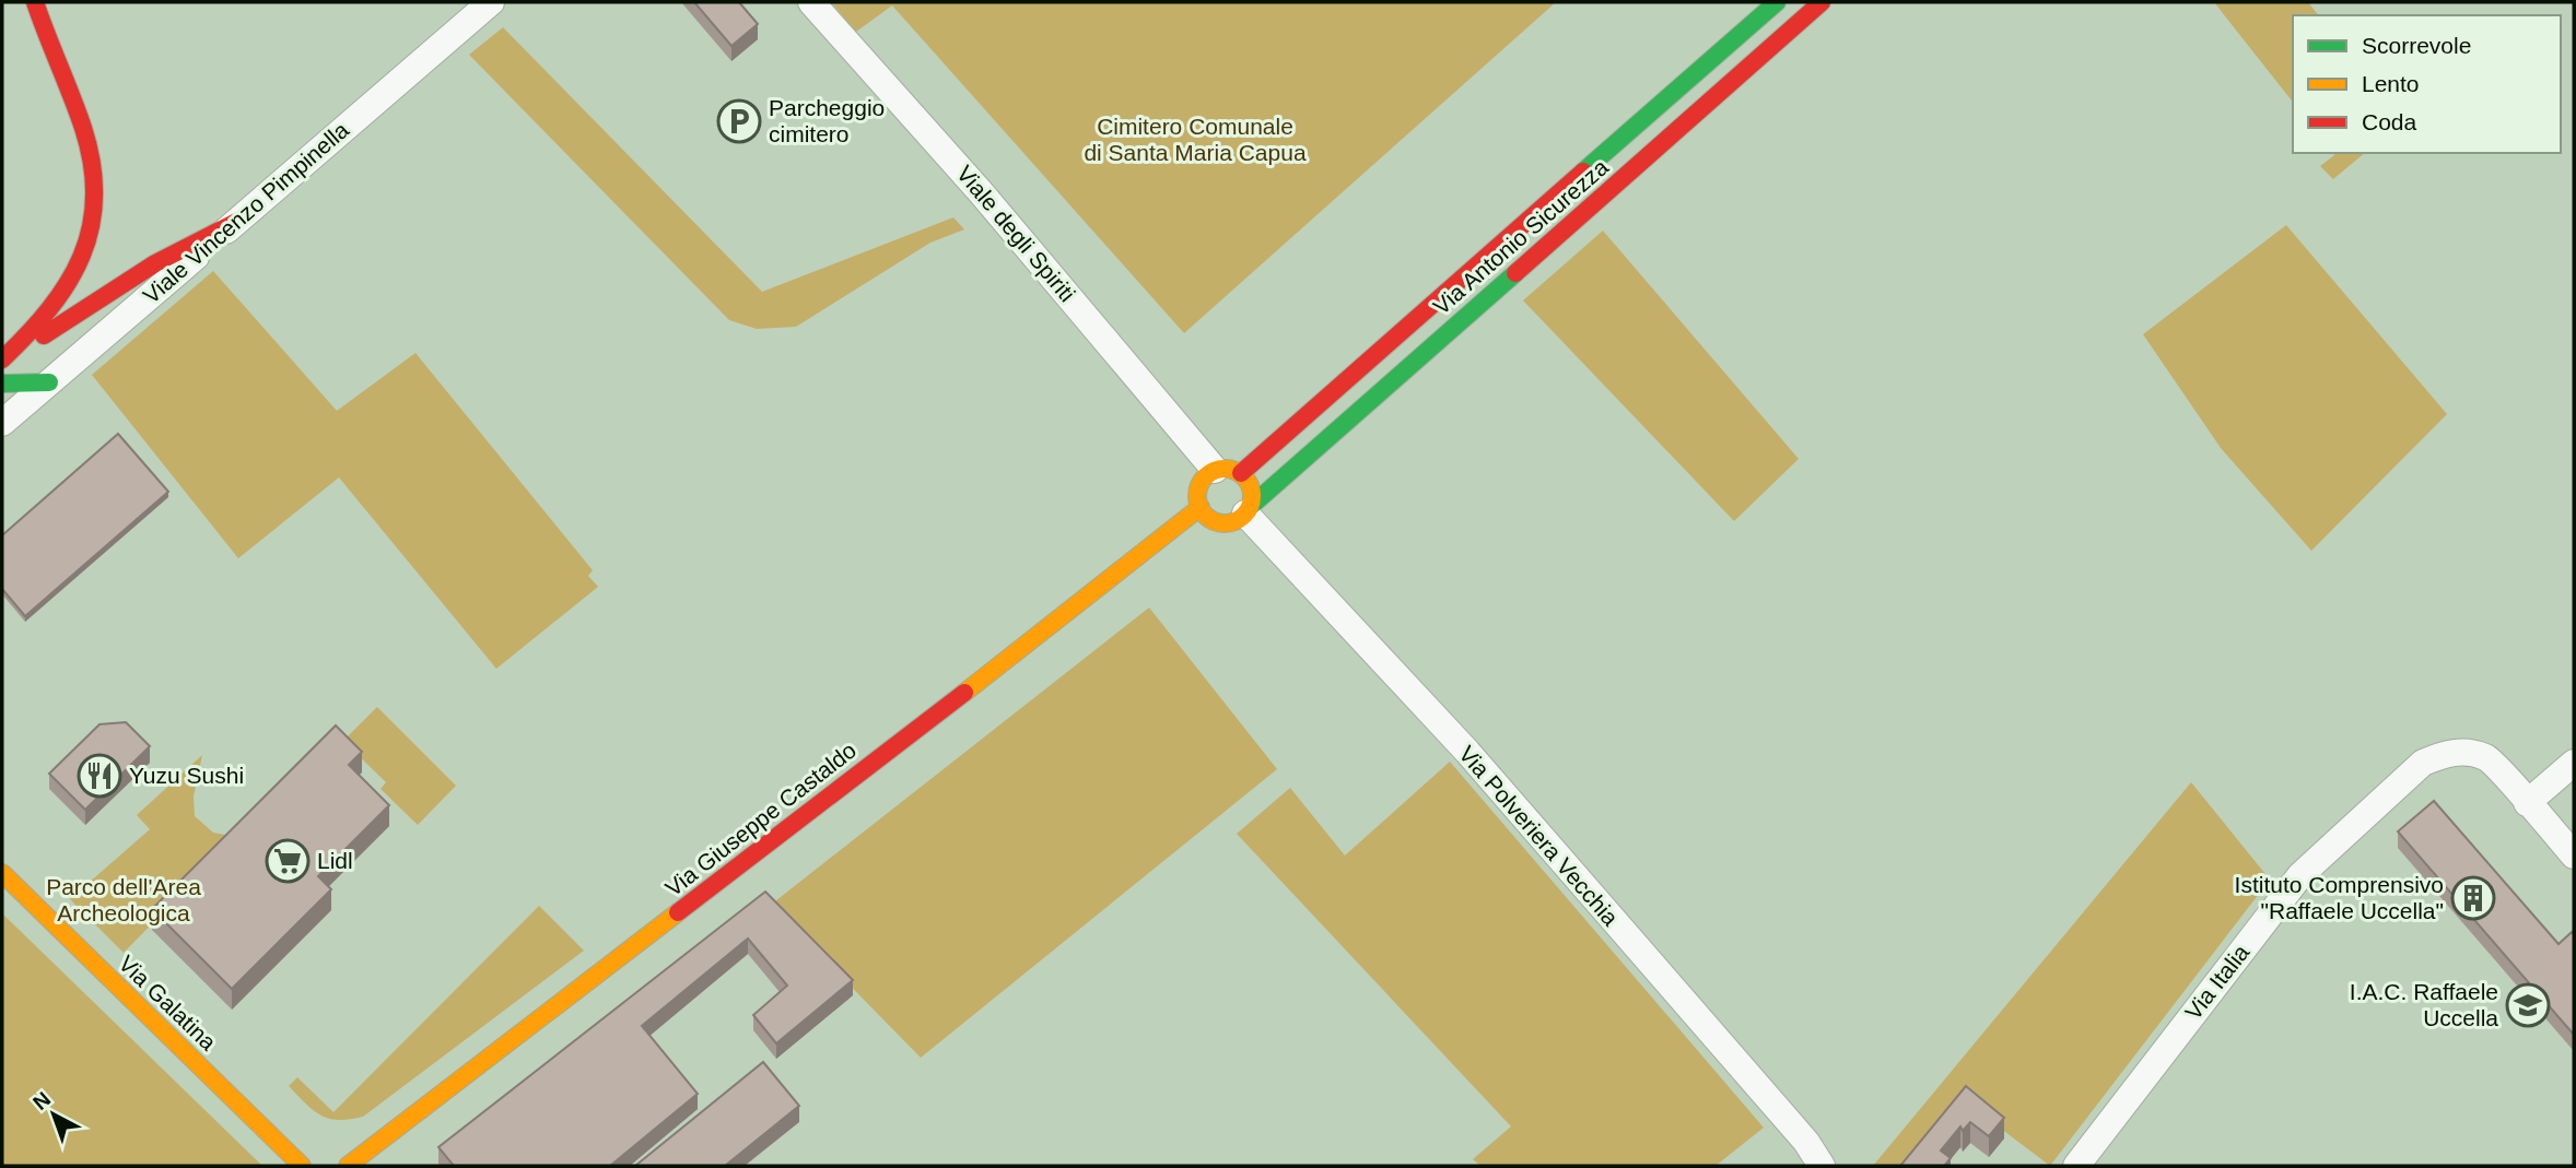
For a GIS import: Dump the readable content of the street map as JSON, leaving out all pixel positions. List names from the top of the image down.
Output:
{
  "streets": {
    "main road": ["Via Antonio Sicurezza", "Via Giuseppe Castaldo", "Via Galatina"],
    "street": [
      "Viale Vincenzo Pimpinella",
      "Viale degli Spiriti",
      "Via Polveriera Vecchia",
      "Via Italia"
    ]
  },
  "crossings": [
    ["Viale degli Spiriti", "Via Antonio Sicurezza"],
    ["Viale degli Spiriti", "Via Giuseppe Castaldo"],
    ["Viale degli Spiriti", "Via Polveriera Vecchia"],
    ["Via Antonio Sicurezza", "Via Giuseppe Castaldo"],
    ["Via Antonio Sicurezza", "Via Polveriera Vecchia"],
    ["Via Giuseppe Castaldo", "Via Polveriera Vecchia"]
  ],
  "parks": ["Cimitero Comunale di Santa Maria Capua", "Parco dell'Area Archeologica"],
  "places": {
    "parking": ["Parcheggio cimitero"],
    "restaurant": ["Yuzu Sushi"],
    "supermarket": ["Lidl"],
    "building": ["Istituto Comprensivo \"Raffaele Uccella\""],
    "school or university": ["I.A.C. Raffaele Uccella"]
  },
  "legend": ["Scorrevole", "Lento", "Coda"],
  "north": "top left"
}
